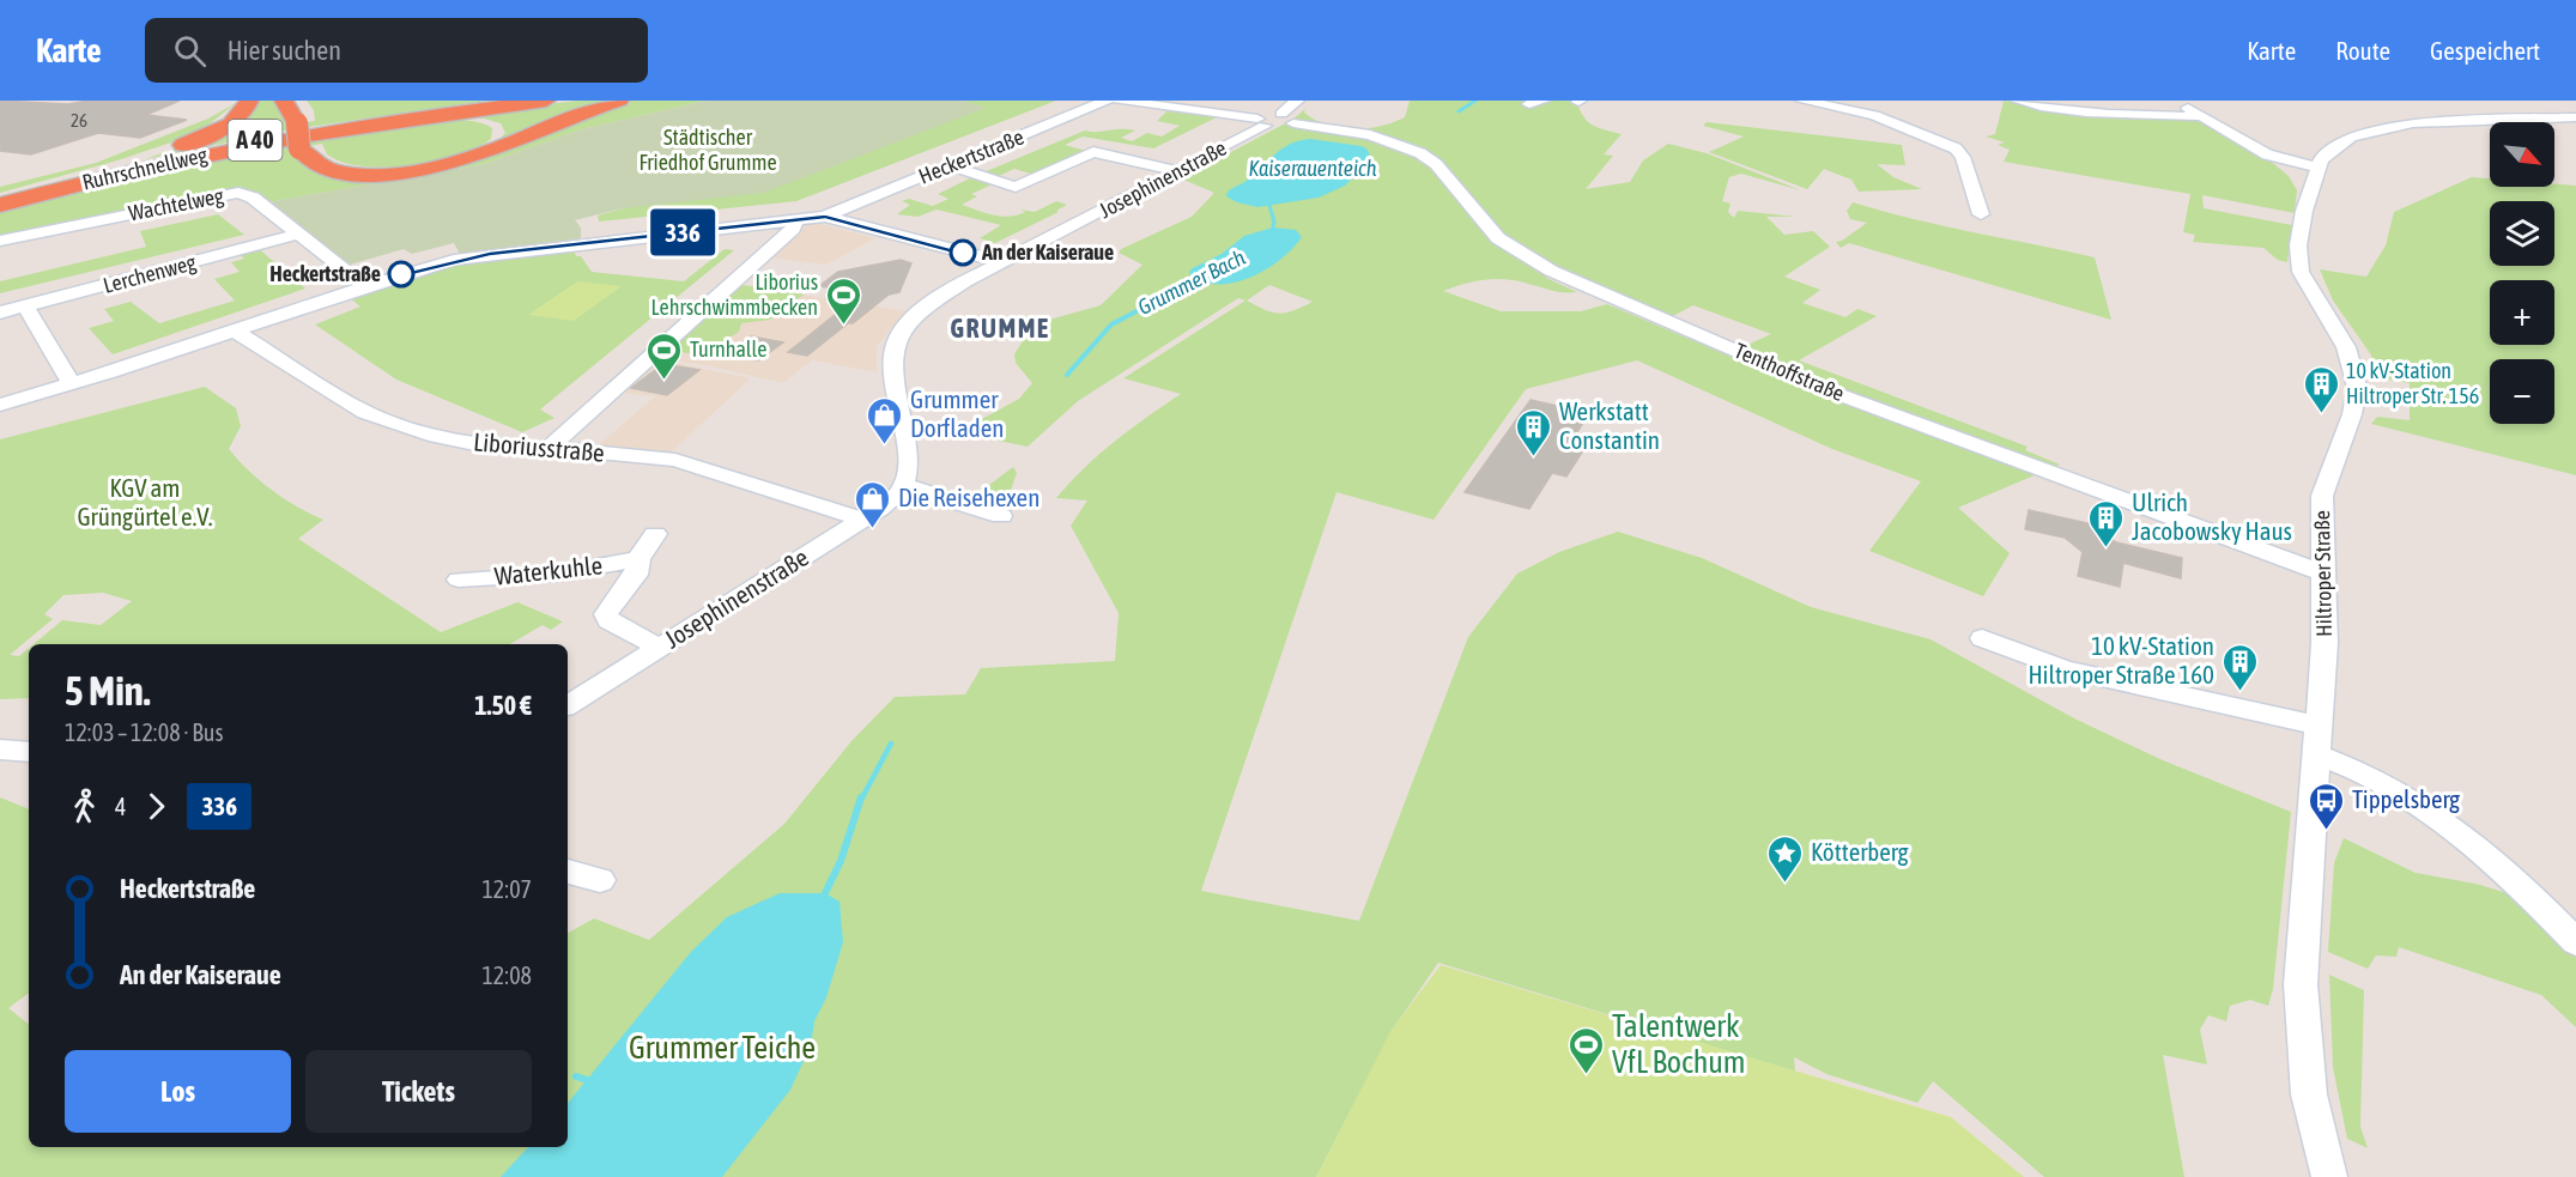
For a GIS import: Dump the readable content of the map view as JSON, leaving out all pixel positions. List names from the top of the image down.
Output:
{
  "streets": {
    "highway": ["A 40", "Ruhrschnellweg"],
    "street": [
      "Heckertstraße",
      "Josephinenstraße",
      "Wachtelweg",
      "Lerchenweg",
      "Tenthoffstraße",
      "Liboriusstraße",
      "Waterkuhle",
      "Hiltroper Straße"
    ]
  },
  "crossings": [
    ["Heckertstraße", "Wachtelweg"],
    ["Heckertstraße", "Liboriusstraße"],
    ["Josephinenstraße", "Tenthoffstraße"],
    ["Josephinenstraße", "Liboriusstraße"],
    ["Josephinenstraße", "Waterkuhle"],
    ["Wachtelweg", "Lerchenweg"],
    ["Tenthoffstraße", "Hiltroper Straße"]
  ],
  "districts": ["GRUMME"],
  "water": ["Kaiserauenteich", "Grummer Bach"],
  "parks": ["Städtischer Friedhof Grumme", "KGV am Grüngürtel e.V.", "Grummer Teiche"],
  "places": {
    "other": ["An der Kaiseraue", "Heckertstraße"],
    "sports": ["Liborius Lehrschwimmbecken", "Turnhalle", "Talentwerk VfL Bochum"],
    "building": [
      "10 kV-Station Hiltroper Str. 156",
      "Werkstatt Constantin",
      "Ulrich Jacobowsky Haus",
      "10 kV-Station Hiltroper Straße 160"
    ],
    "shop": ["Grummer Dorfladen", "Die Reisehexen"],
    "bus stop": ["Tippelsberg"],
    "place": ["Kötterberg"]
  },
  "lines": ["bus line 336"],
  "house_numbers": ["26"],
  "north": "bottom right",
  "page": {
    "header": "Karte",
    "search": "Hier suchen",
    "nav": ["Karte", "Route", "Gespeichert"],
    "on_map": "336",
    "map_buttons": ["+", "−"],
    "heading": ["5 Min.", "12:03 – 12:08 · Bus", "1.50 €"],
    "legs": ["4", "336"],
    "list": [
      {
        "name": "Heckertstraße",
        "value": "12:07"
      },
      {
        "name": "An der Kaiseraue",
        "value": "12:08"
      }
    ],
    "buttons": ["Los", "Tickets"]
  }
}
